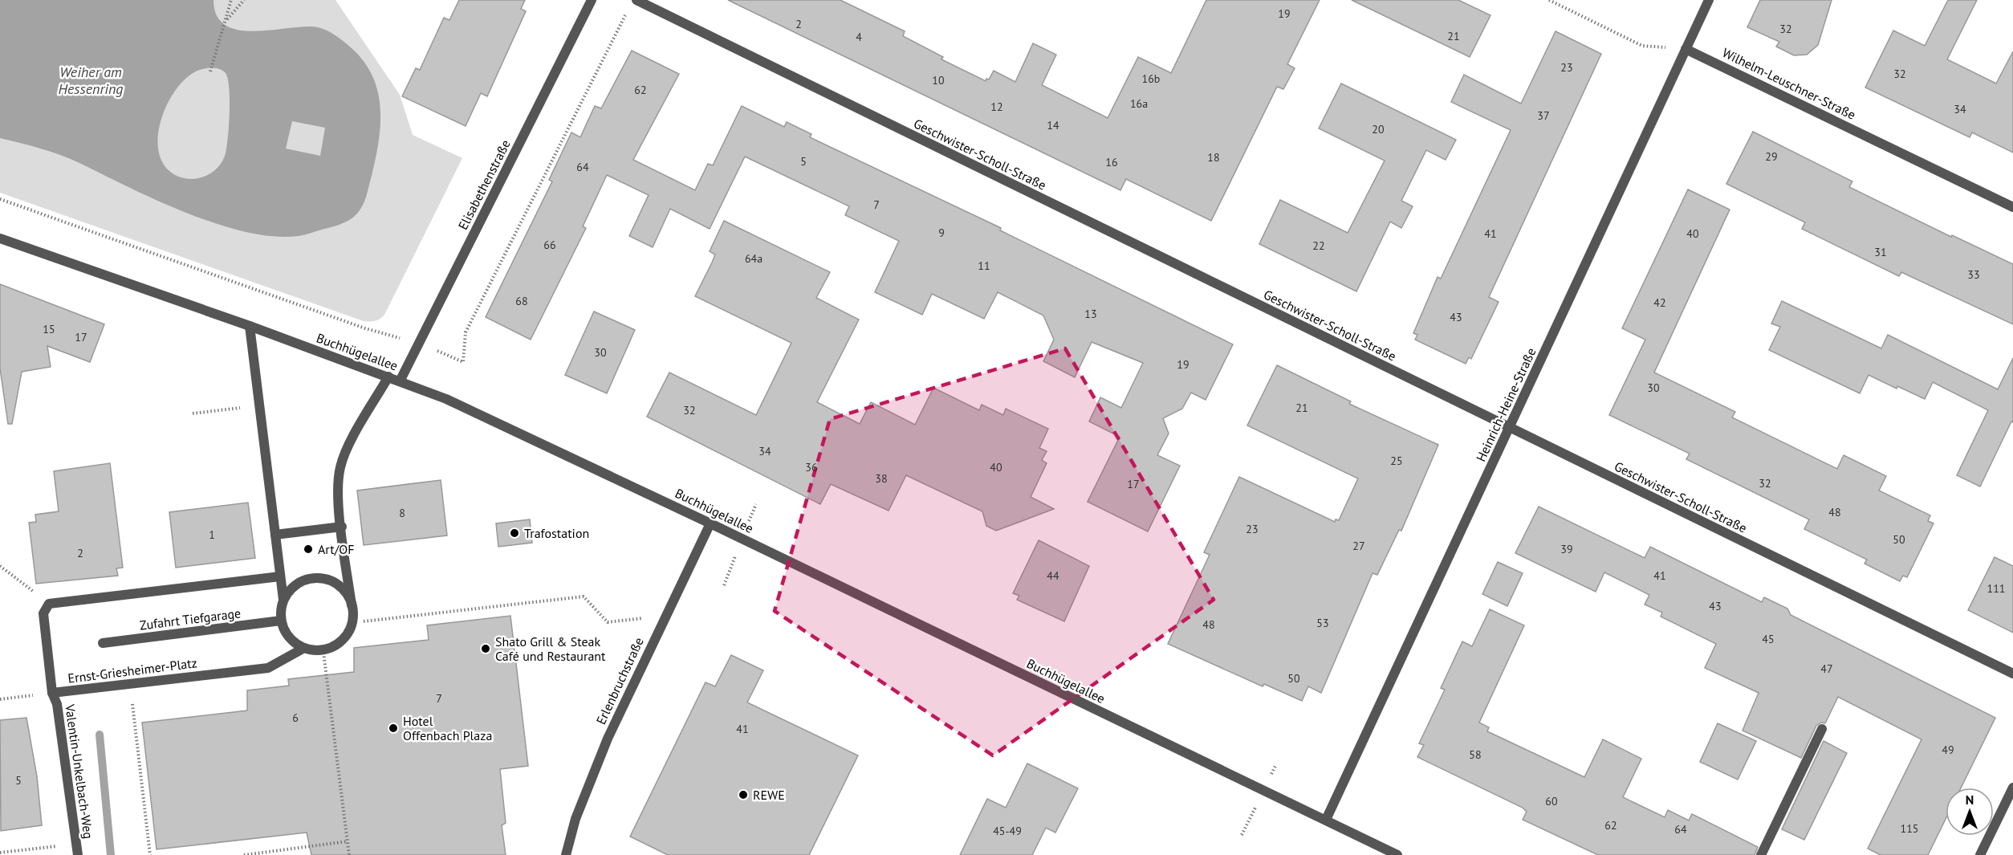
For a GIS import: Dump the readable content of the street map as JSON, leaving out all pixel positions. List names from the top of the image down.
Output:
{
  "streets": {
    "street": [
      "Wilhelm-Leuschner-Straße",
      "Geschwister-Scholl-Straße",
      "Elisabethenstraße",
      "Buchhügelallee",
      "Heinrich-Heine-Straße",
      "Zufahrt Tiefgarage",
      "Ernst-Griesheimer-Platz",
      "Erlenbruchstraße",
      "Valentin-Unkelbach-Weg"
    ]
  },
  "crossings": [
    ["Wilhelm-Leuschner-Straße", "Heinrich-Heine-Straße"],
    ["Geschwister-Scholl-Straße", "Heinrich-Heine-Straße"],
    ["Elisabethenstraße", "Buchhügelallee"],
    ["Buchhügelallee", "Heinrich-Heine-Straße"],
    ["Buchhügelallee", "Erlenbruchstraße"],
    ["Zufahrt Tiefgarage", "Ernst-Griesheimer-Platz"],
    ["Ernst-Griesheimer-Platz", "Valentin-Unkelbach-Weg"]
  ],
  "water": ["Weiher am Hessenring"],
  "places": [
    "Trafostation",
    "Art/OF",
    "Shato Grill & Steak Café und Restaurant",
    "Hotel Offenbach Plaza",
    "REWE"
  ],
  "house_numbers": [
    "19",
    "2",
    "32",
    "21",
    "4",
    "23",
    "32",
    "16b",
    "10",
    "62",
    "16a",
    "12",
    "34",
    "37",
    "14",
    "20",
    "29",
    "18",
    "5",
    "16",
    "64",
    "7",
    "9",
    "41",
    "40",
    "66",
    "22",
    "31",
    "64a",
    "11",
    "33",
    "68",
    "42",
    "13",
    "43",
    "15",
    "17",
    "30",
    "19",
    "30",
    "21",
    "32",
    "34",
    "25",
    "36",
    "40",
    "38",
    "32",
    "17",
    "48",
    "8",
    "23",
    "1",
    "50",
    "27",
    "39",
    "2",
    "44",
    "41",
    "111",
    "43",
    "53",
    "48",
    "45",
    "47",
    "50",
    "7",
    "6",
    "41",
    "49",
    "58",
    "5",
    "60",
    "62",
    "115",
    "64",
    "45-49"
  ],
  "north": "top"
}
